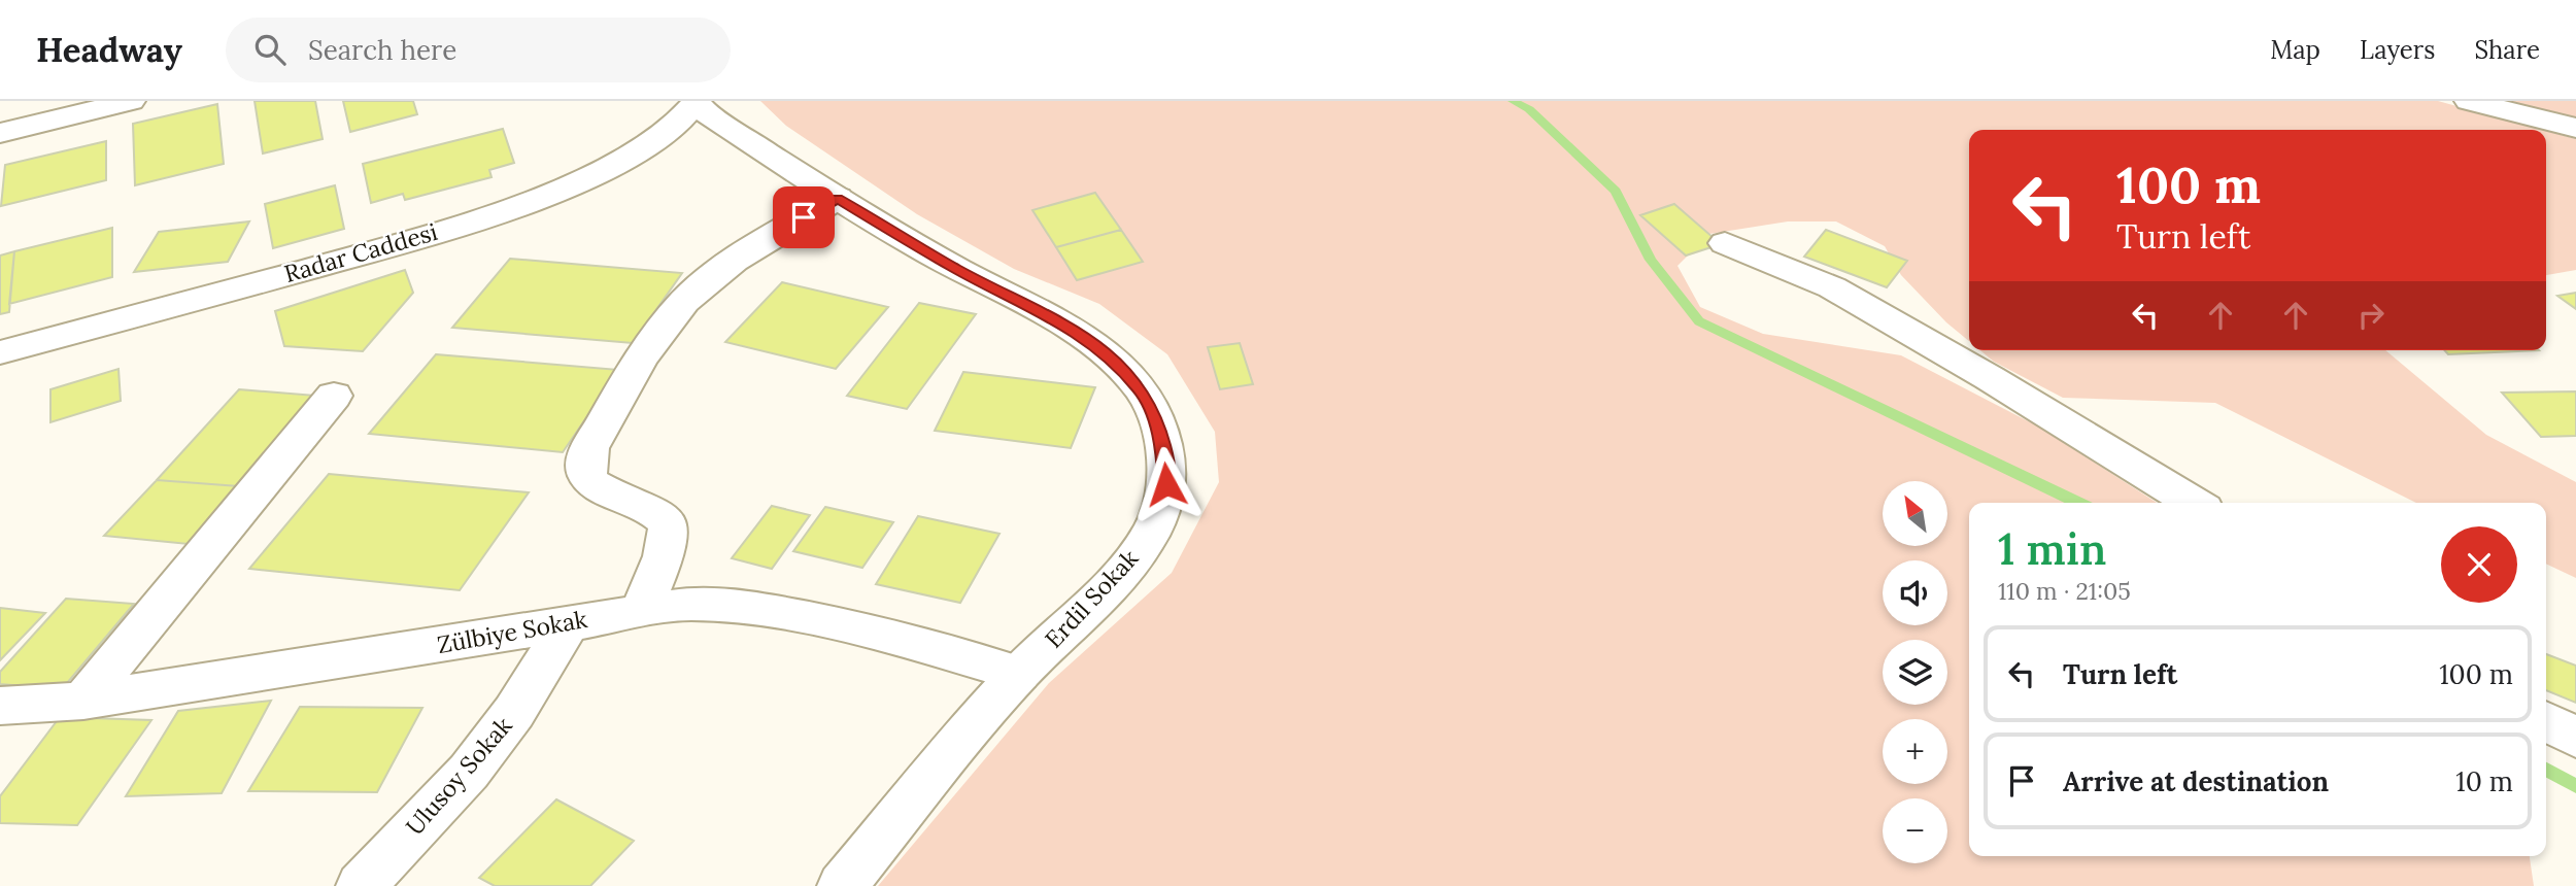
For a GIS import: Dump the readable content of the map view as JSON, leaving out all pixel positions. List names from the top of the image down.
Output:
{
  "streets": {
    "street": [
      "Radar Caddesi",
      "Erdil Sokak",
      "Zülbiye Sokak",
      "Ulusoy Sokak"
    ]
  },
  "crossings": [
    ["Radar Caddesi", "Erdil Sokak"],
    ["Erdil Sokak", "Zülbiye Sokak"],
    ["Zülbiye Sokak", "Ulusoy Sokak"]
  ],
  "north": "top left",
  "page": {
    "header": "Headway",
    "search": "Search here",
    "nav": ["Map", "Layers", "Share"],
    "turn": ["100 m", "Turn left"],
    "map_buttons": ["+", "−"],
    "heading": ["1 min", "110 m · 21:05"],
    "list": [
      {
        "name": "Turn left",
        "value": "100 m"
      },
      {
        "name": "Arrive at destination",
        "value": "10 m"
      }
    ]
  }
}
